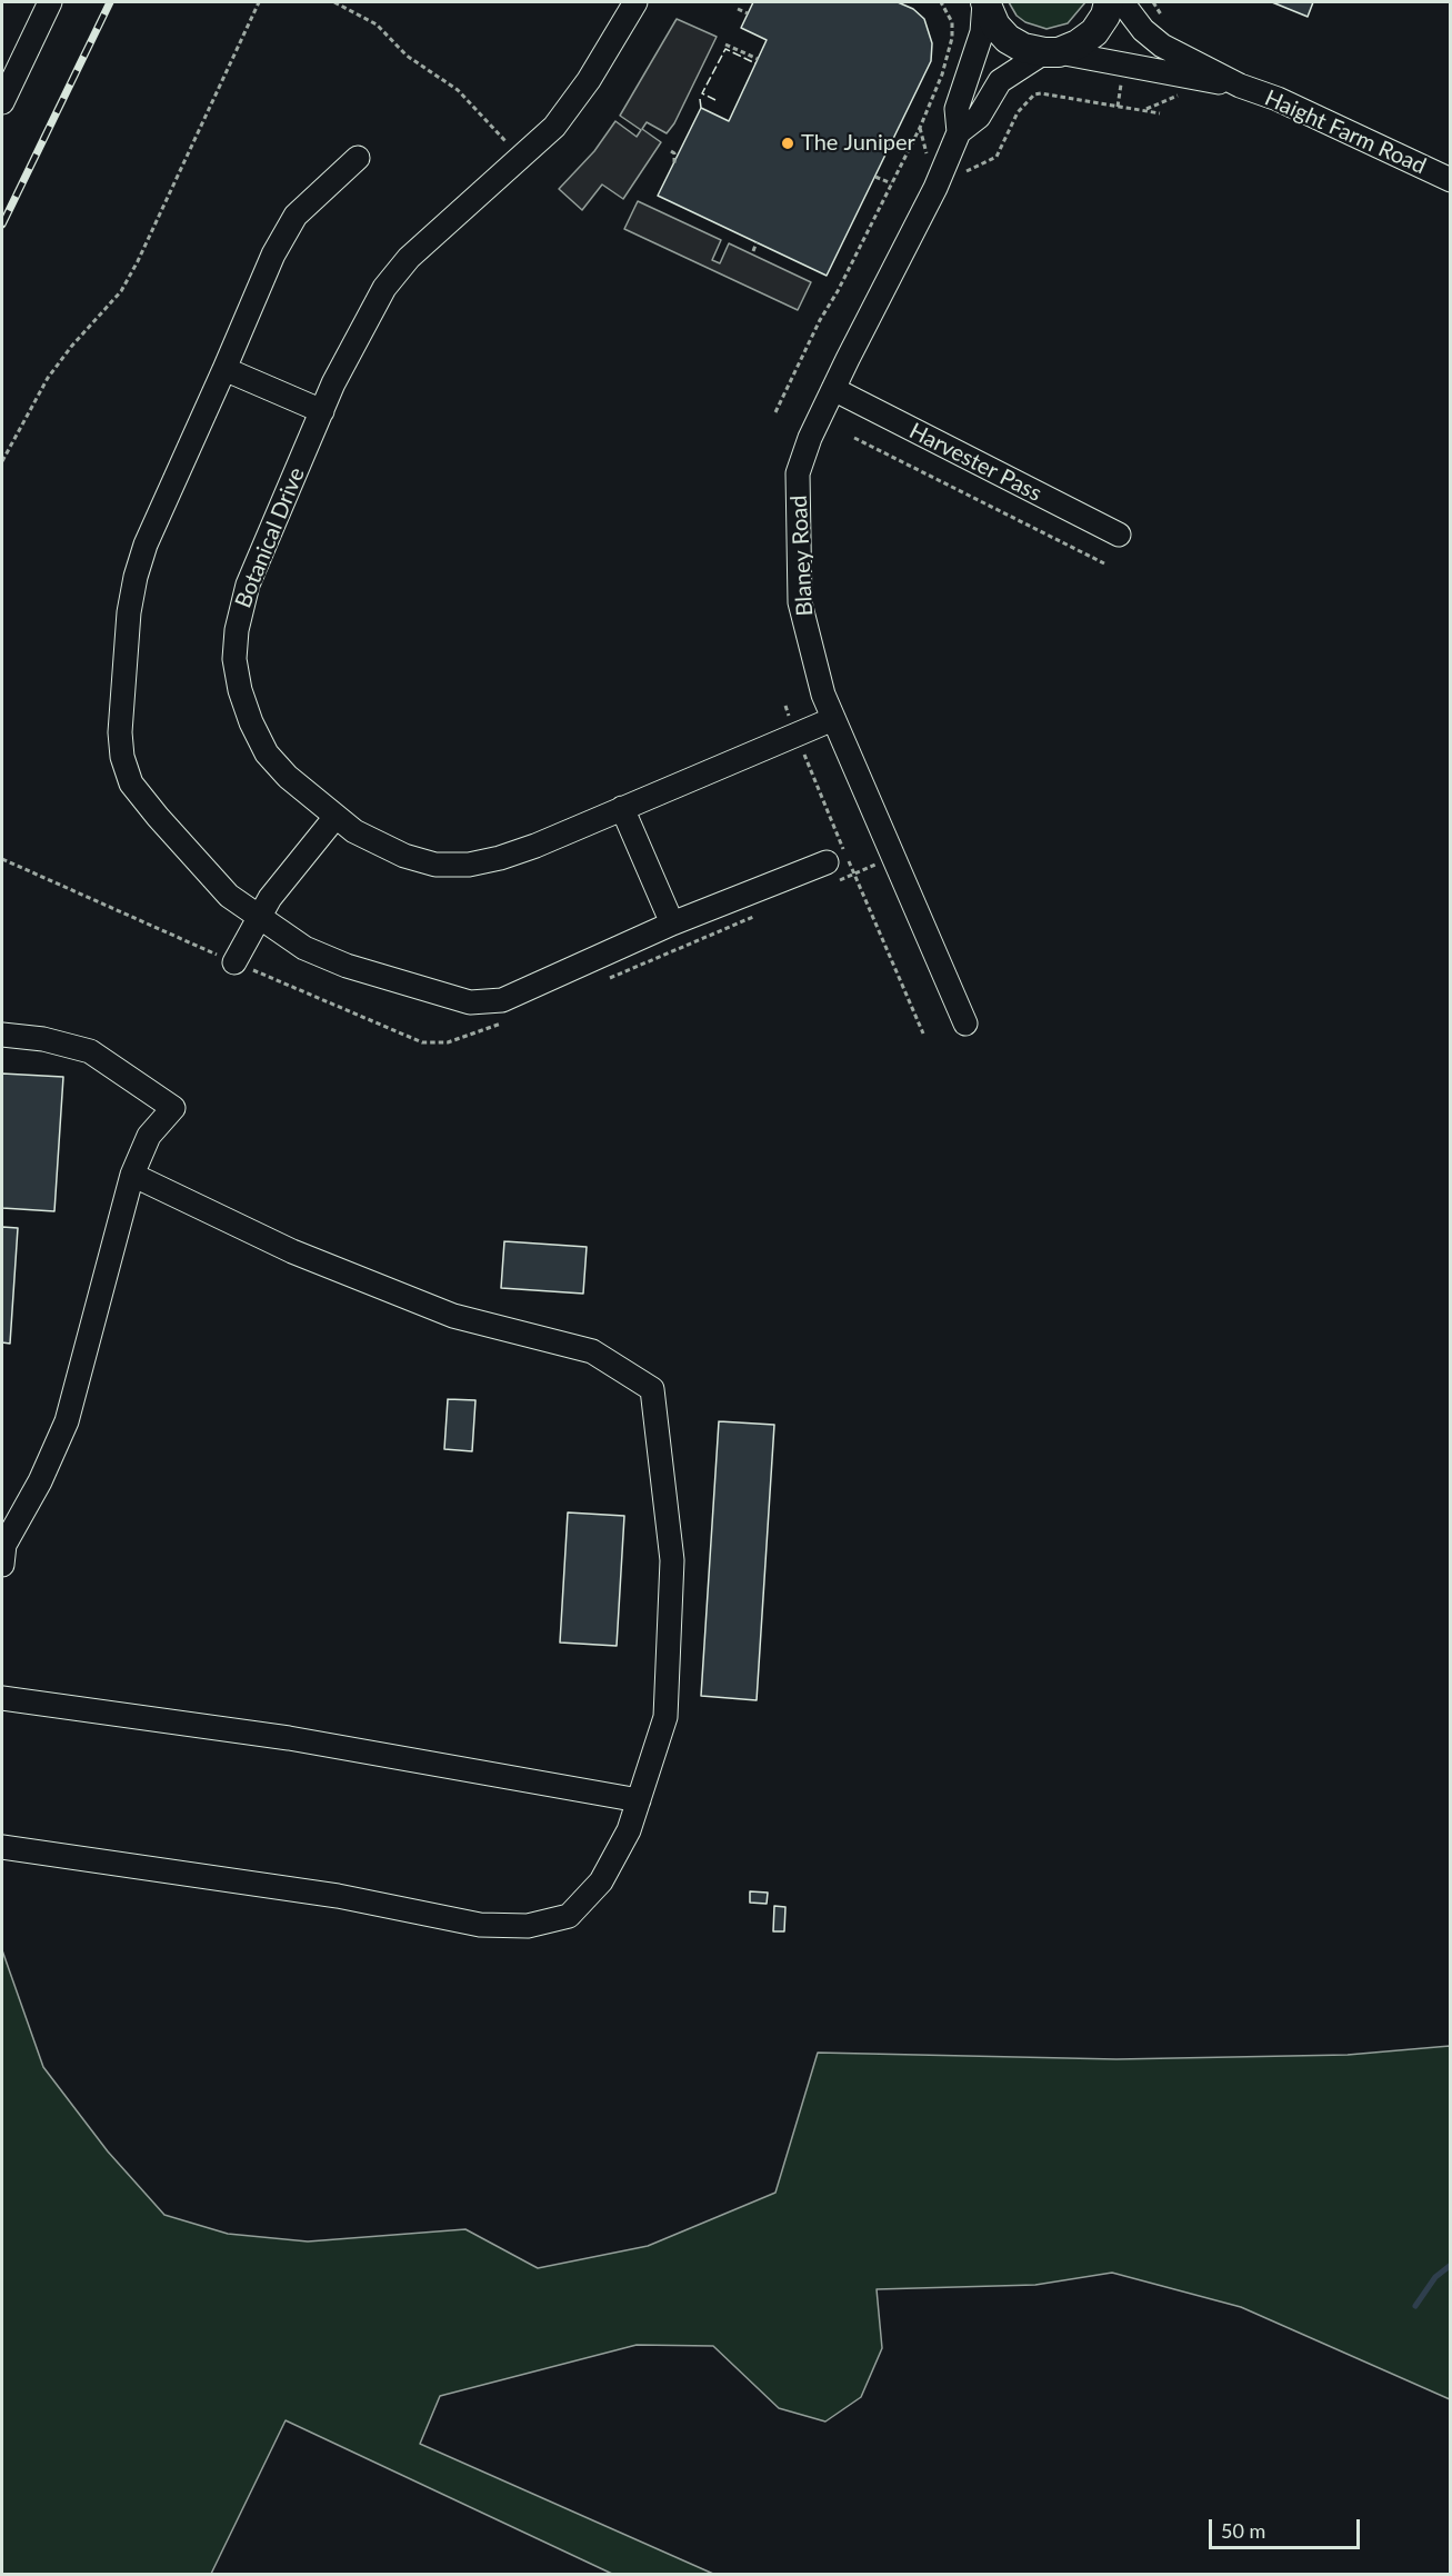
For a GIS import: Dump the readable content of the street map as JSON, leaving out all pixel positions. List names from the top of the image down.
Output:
{
  "streets": {
    "street": [
      "Haight Farm Road",
      "Harvester Pass",
      "Botanical Drive",
      "Blaney Road"
    ]
  },
  "crossings": [
    ["Haight Farm Road", "Blaney Road"],
    ["Harvester Pass", "Blaney Road"],
    ["Botanical Drive", "Blaney Road"]
  ],
  "places": ["The Juniper"],
  "scale_bar": "50 m"
}
